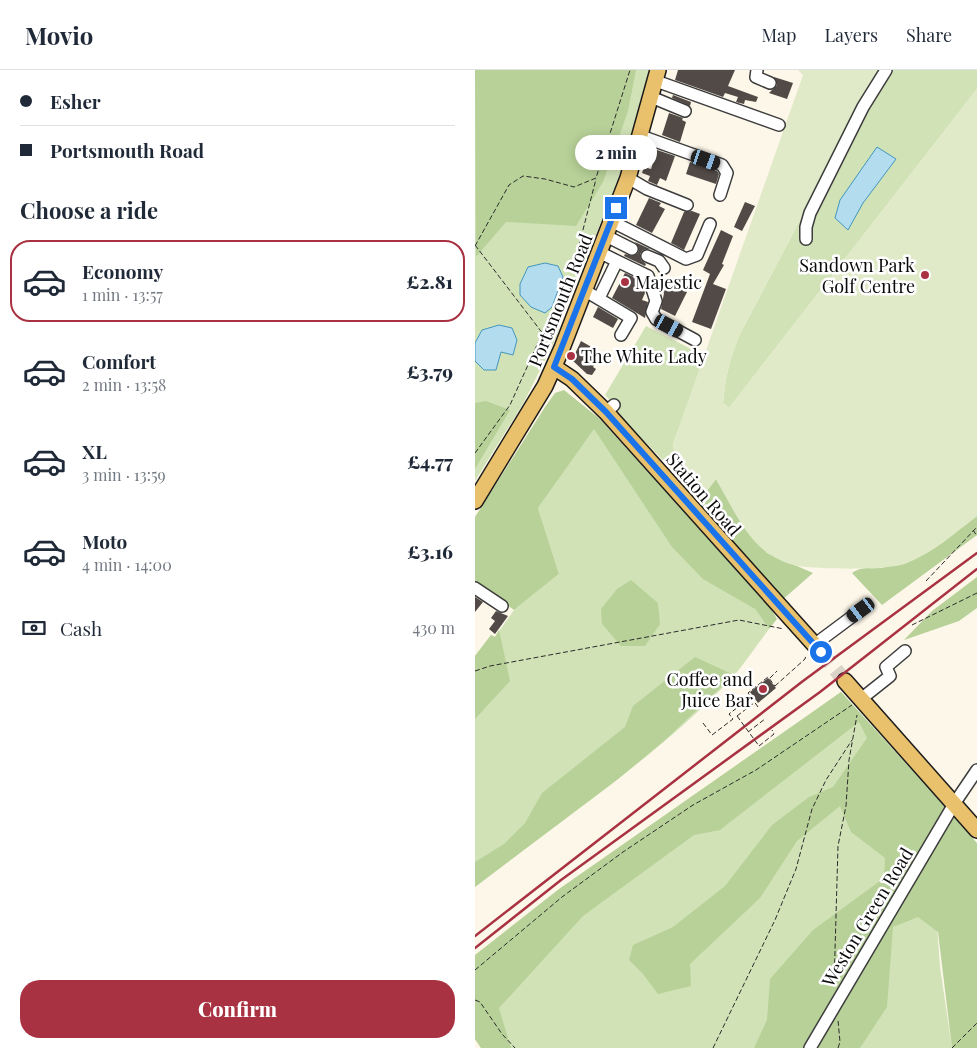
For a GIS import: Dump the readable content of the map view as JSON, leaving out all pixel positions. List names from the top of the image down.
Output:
{
  "streets": {
    "main road": ["Portsmouth Road", "Station Road"],
    "street": ["Weston Green Road"]
  },
  "crossings": [
    ["Portsmouth Road", "Station Road"]
  ],
  "places": [
    "Sandown Park Golf Centre",
    "Majestic",
    "The White Lady",
    "Coffee and Juice Bar"
  ],
  "page": {
    "header": "Movio",
    "nav": ["Map", "Layers", "Share"],
    "banner": ["Esher", "Portsmouth Road"],
    "bubble": "2 min",
    "heading": "Choose a ride",
    "list": [
      {
        "name": "Economy",
        "note": "1 min · 13:57",
        "value": "£2.81"
      },
      {
        "name": "Comfort",
        "note": "2 min · 13:58",
        "value": "£3.79"
      },
      {
        "name": "XL",
        "note": "3 min · 13:59",
        "value": "£4.77"
      },
      {
        "name": "Moto",
        "note": "4 min · 14:00",
        "value": "£3.16"
      }
    ],
    "pay": ["Cash", "430 m"],
    "buttons": "Confirm"
  }
}
